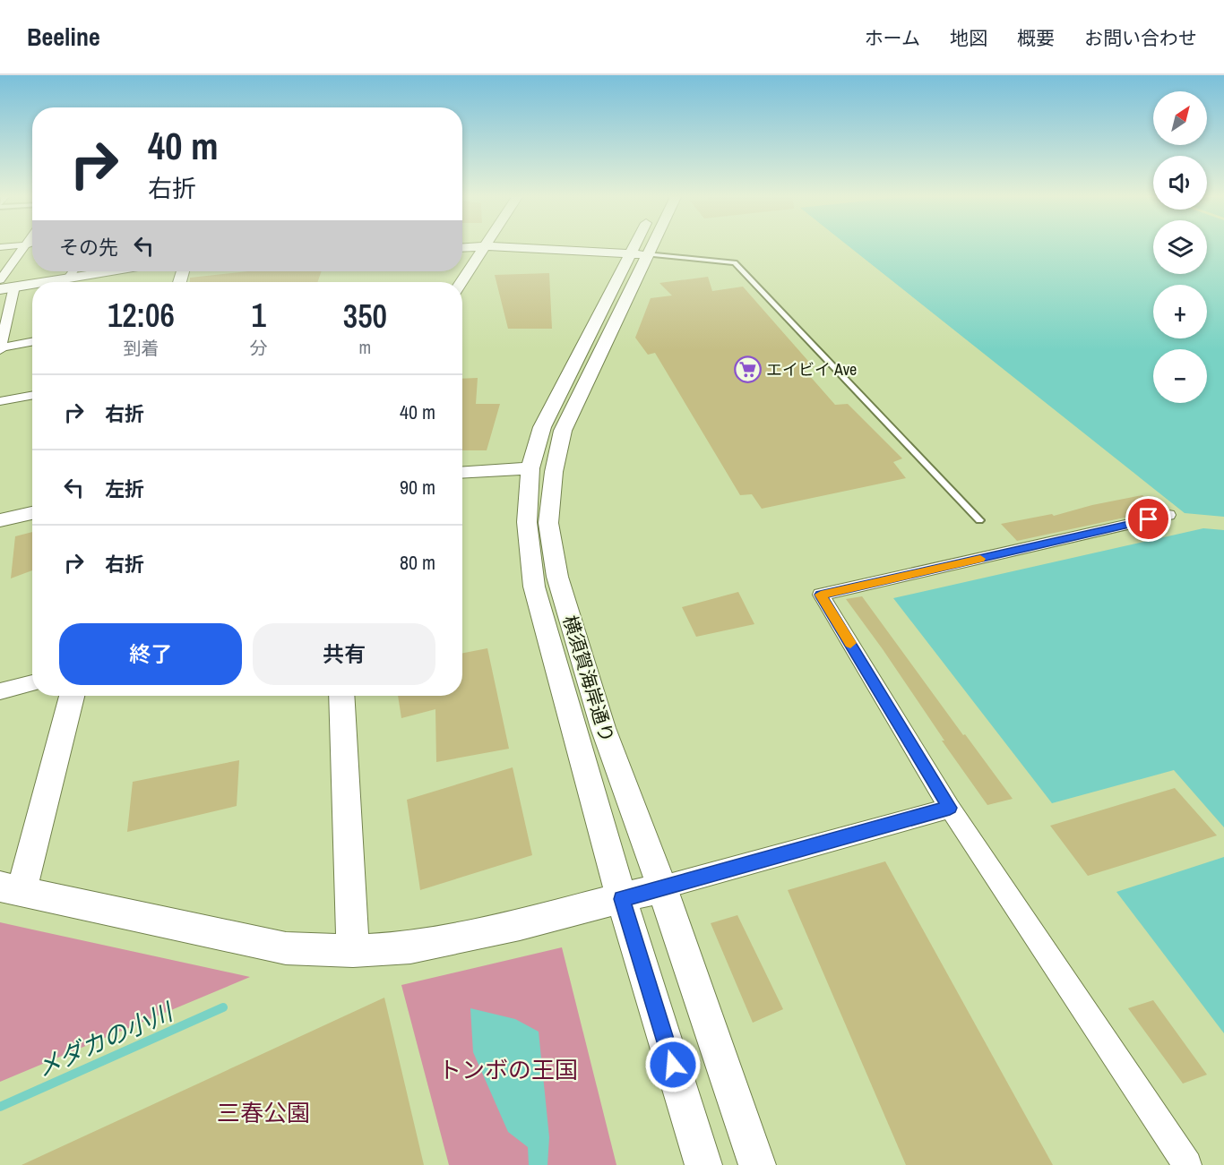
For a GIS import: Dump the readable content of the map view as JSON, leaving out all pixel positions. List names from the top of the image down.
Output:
{
  "streets": {
    "street": ["横須賀海岸通り"]
  },
  "water": ["メダカの小川"],
  "parks": ["トンボの王国", "三春公園"],
  "places": {
    "supermarket": ["エイビイ Ave"]
  },
  "north": "top right",
  "page": {
    "header": "Beeline",
    "nav": [
      "ホーム",
      "地図",
      "概要",
      "お問い合わせ"
    ],
    "map_buttons": ["+", "−"],
    "turn": ["40 m", "右折"],
    "then": "その先",
    "eta": [
      "12:06",
      "到着",
      "1",
      "分",
      "350",
      "m"
    ],
    "list": [
      {
        "name": "右折",
        "value": "40 m"
      },
      {
        "name": "左折",
        "value": "90 m"
      },
      {
        "name": "右折",
        "value": "80 m"
      }
    ],
    "buttons": ["終了", "共有"]
  }
}
